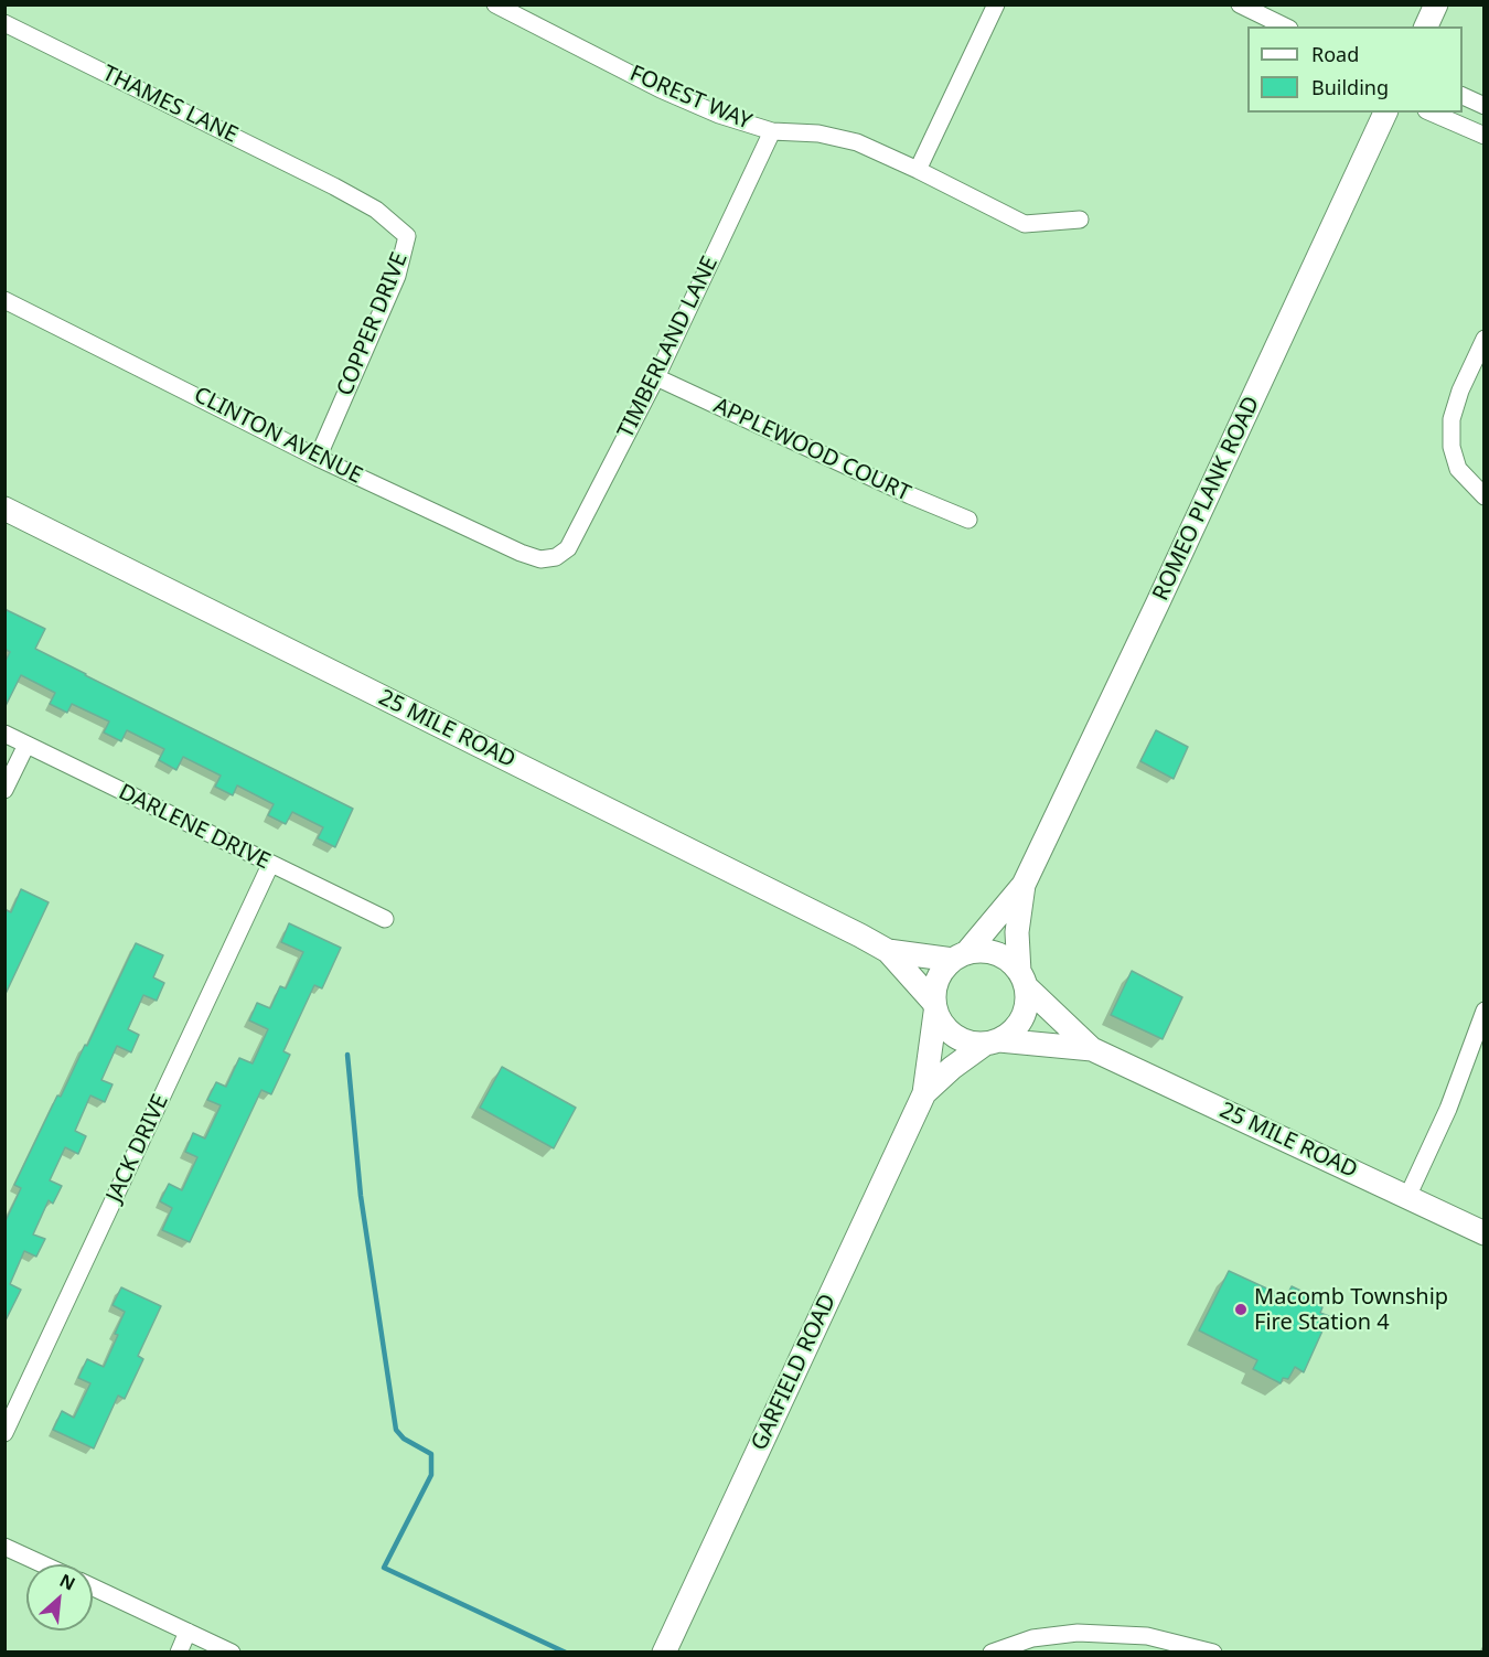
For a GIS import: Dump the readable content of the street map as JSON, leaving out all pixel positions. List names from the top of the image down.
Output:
{
  "streets": {
    "street": [
      "FOREST WAY",
      "THAMES LANE",
      "COPPER DRIVE",
      "TIMBERLAND LANE",
      "CLINTON AVENUE",
      "APPLEWOOD COURT",
      "ROMEO PLANK ROAD",
      "25 MILE ROAD",
      "DARLENE DRIVE",
      "JACK DRIVE",
      "GARFIELD ROAD"
    ]
  },
  "crossings": [
    ["FOREST WAY", "TIMBERLAND LANE"],
    ["THAMES LANE", "COPPER DRIVE"],
    ["COPPER DRIVE", "CLINTON AVENUE"],
    ["TIMBERLAND LANE", "CLINTON AVENUE"],
    ["TIMBERLAND LANE", "APPLEWOOD COURT"],
    ["ROMEO PLANK ROAD", "25 MILE ROAD"],
    ["ROMEO PLANK ROAD", "GARFIELD ROAD"],
    ["25 MILE ROAD", "GARFIELD ROAD"],
    ["DARLENE DRIVE", "JACK DRIVE"]
  ],
  "places": ["Macomb Township Fire Station 4"],
  "legend": ["Road", "Building"],
  "north": "top right"
}
